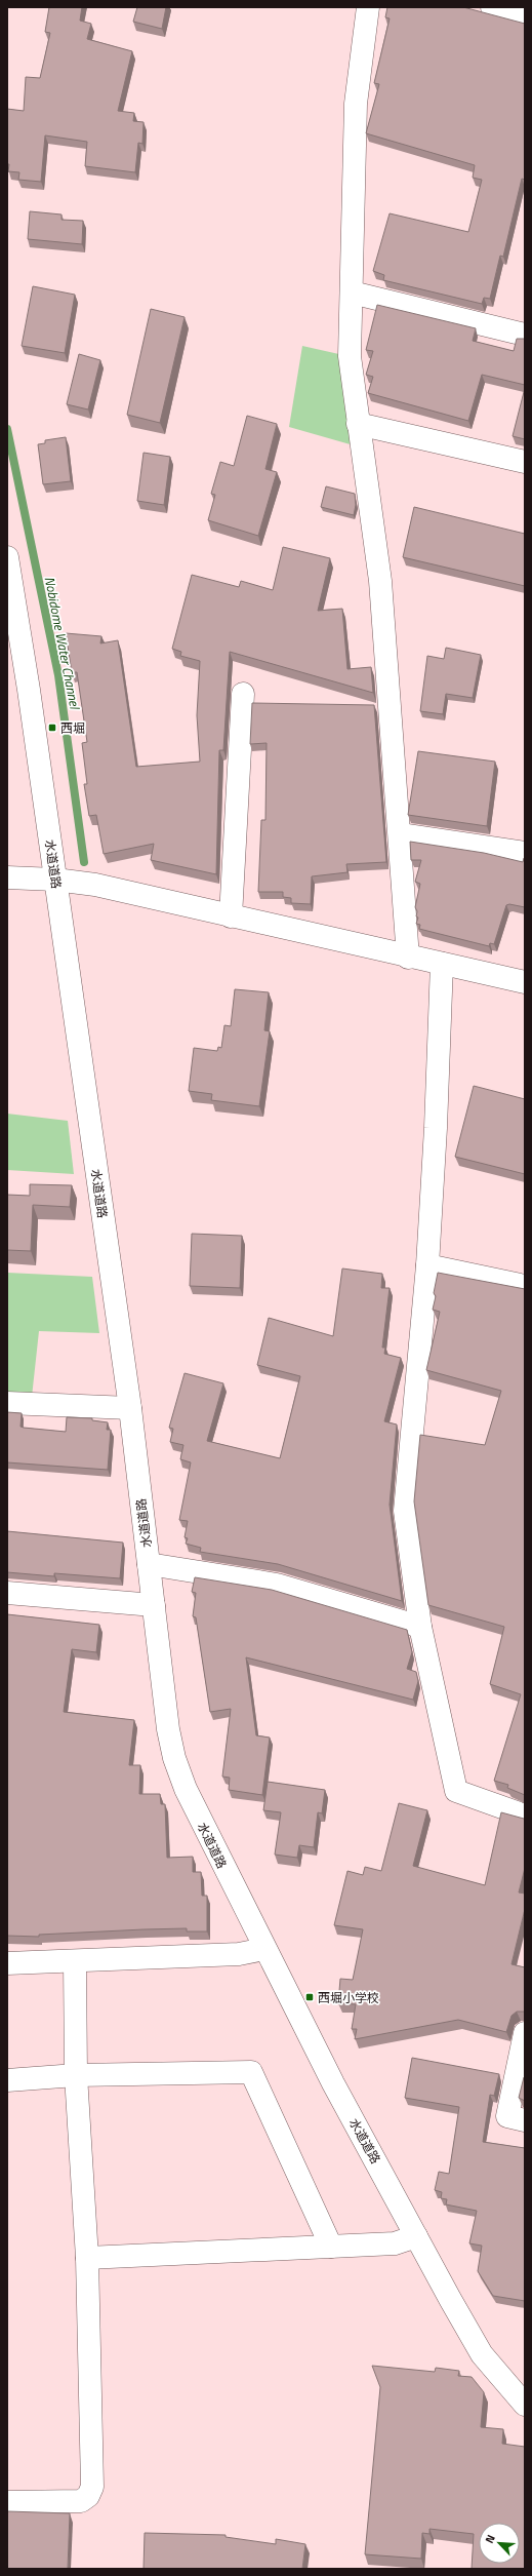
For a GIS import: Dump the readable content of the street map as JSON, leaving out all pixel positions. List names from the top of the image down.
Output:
{
  "streets": {
    "street": ["水道道路"]
  },
  "water": ["Nobidome Water Channel"],
  "places": {
    "transit": ["西堀", "西堀小学校"]
  },
  "north": "top left"
}
